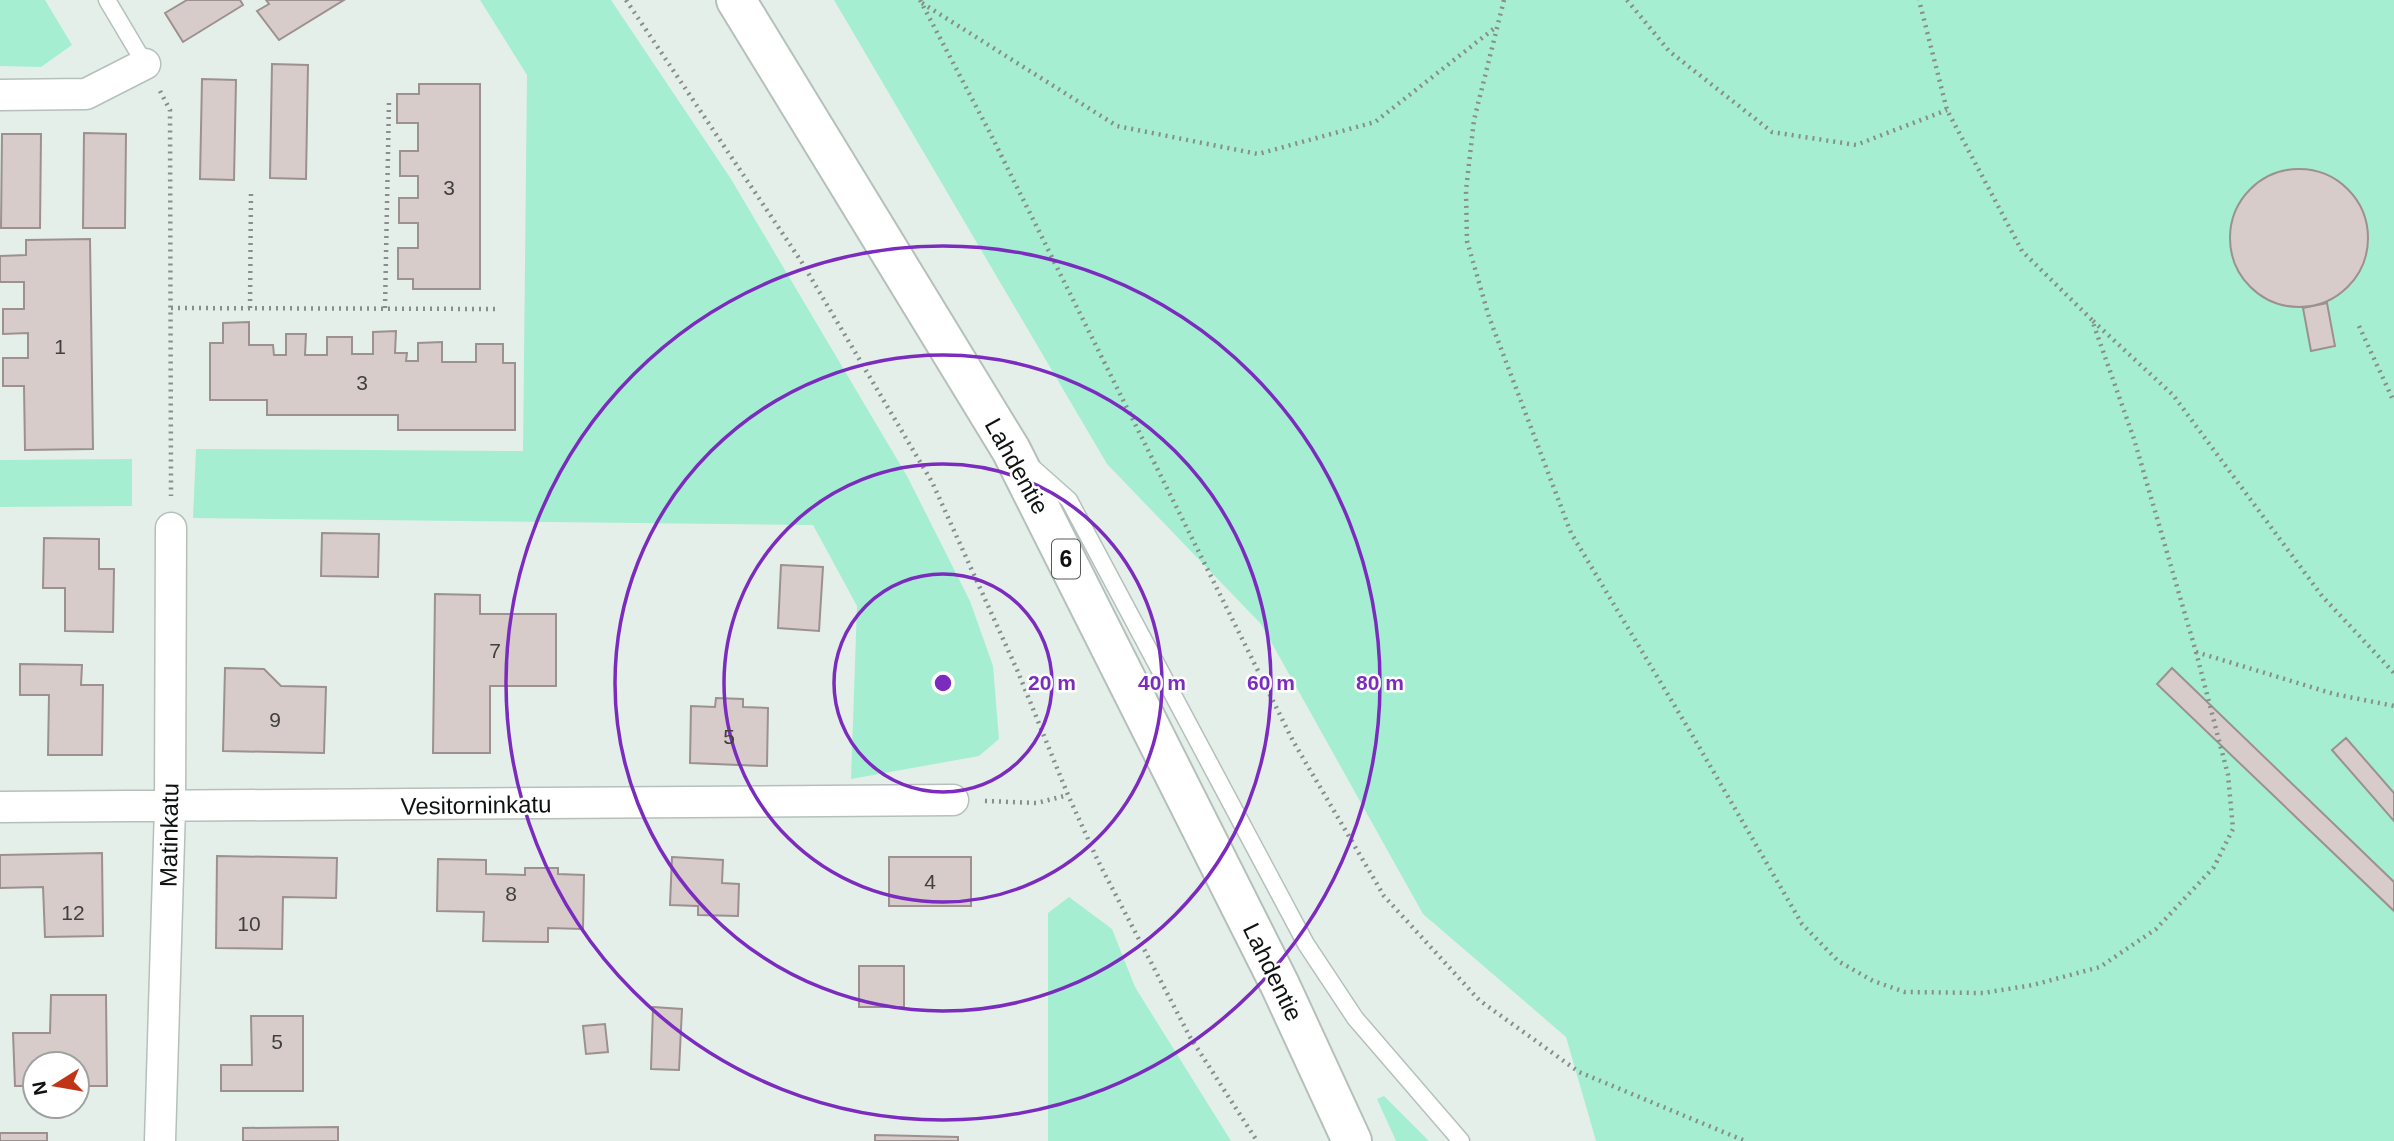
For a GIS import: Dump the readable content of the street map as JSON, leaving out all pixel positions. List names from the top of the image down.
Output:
{
  "streets": {
    "highway": ["Lahdentie", "6"],
    "street": ["Vesitorninkatu", "Matinkatu"]
  },
  "crossings": [
    ["Vesitorninkatu", "Matinkatu"]
  ],
  "house_numbers": [
    "3",
    "1",
    "3",
    "7",
    "9",
    "5",
    "4",
    "8",
    "12",
    "10",
    "5"
  ],
  "north": "left",
  "rings": [
    "20 m",
    "40 m",
    "60 m",
    "80 m"
  ]
}
